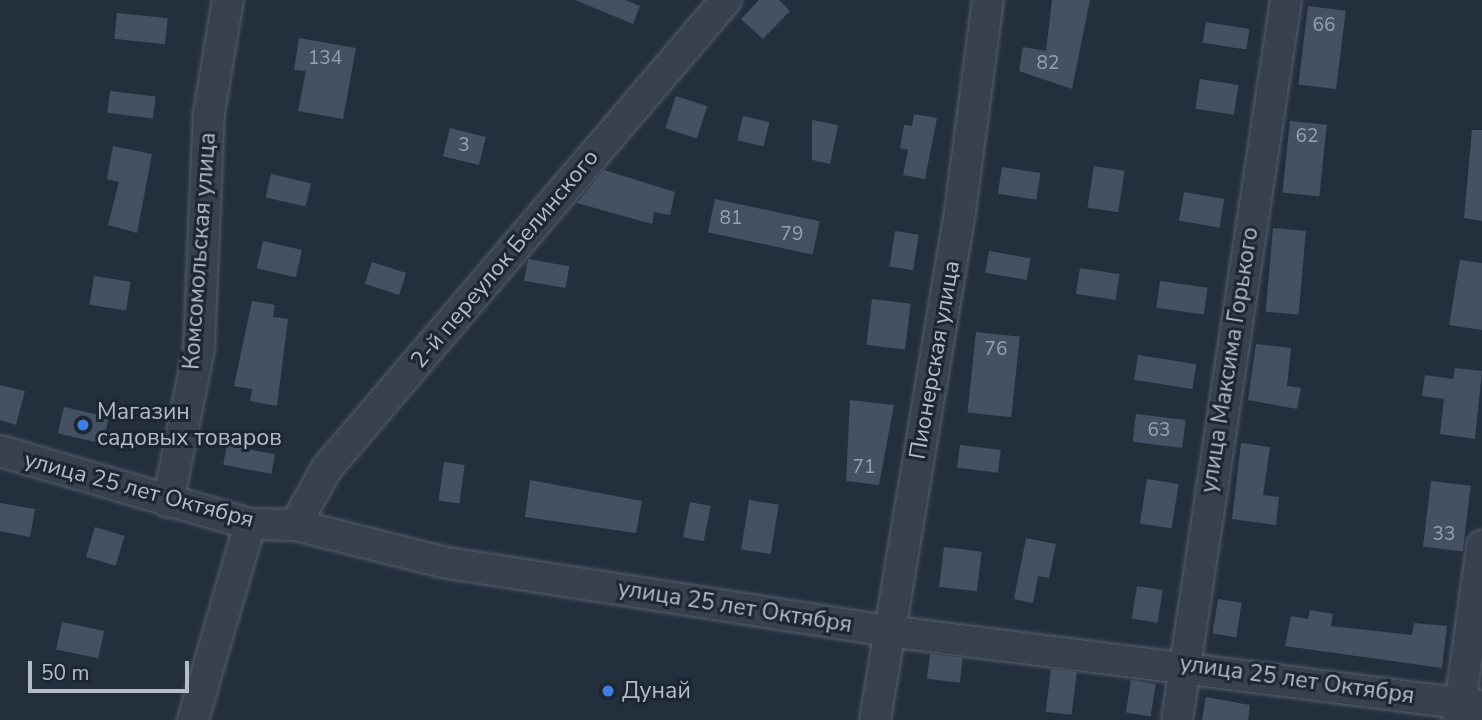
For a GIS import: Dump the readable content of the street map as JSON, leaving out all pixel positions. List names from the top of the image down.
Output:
{
  "streets": {
    "street": [
      "Комсомольская улица",
      "2-й переулок Белинского",
      "Пионерская улица",
      "улица Максима Горького",
      "улица 25 лет Октября"
    ]
  },
  "crossings": [
    ["Комсомольская улица", "улица 25 лет Октября"],
    ["2-й переулок Белинского", "улица 25 лет Октября"],
    ["Пионерская улица", "улица 25 лет Октября"],
    ["улица Максима Горького", "улица 25 лет Октября"]
  ],
  "places": ["Магазин садовых товаров", "Дунай"],
  "house_numbers": [
    "66",
    "134",
    "82",
    "62",
    "3",
    "81",
    "79",
    "76",
    "63",
    "71",
    "33"
  ],
  "scale_bar": "50 m"
}
